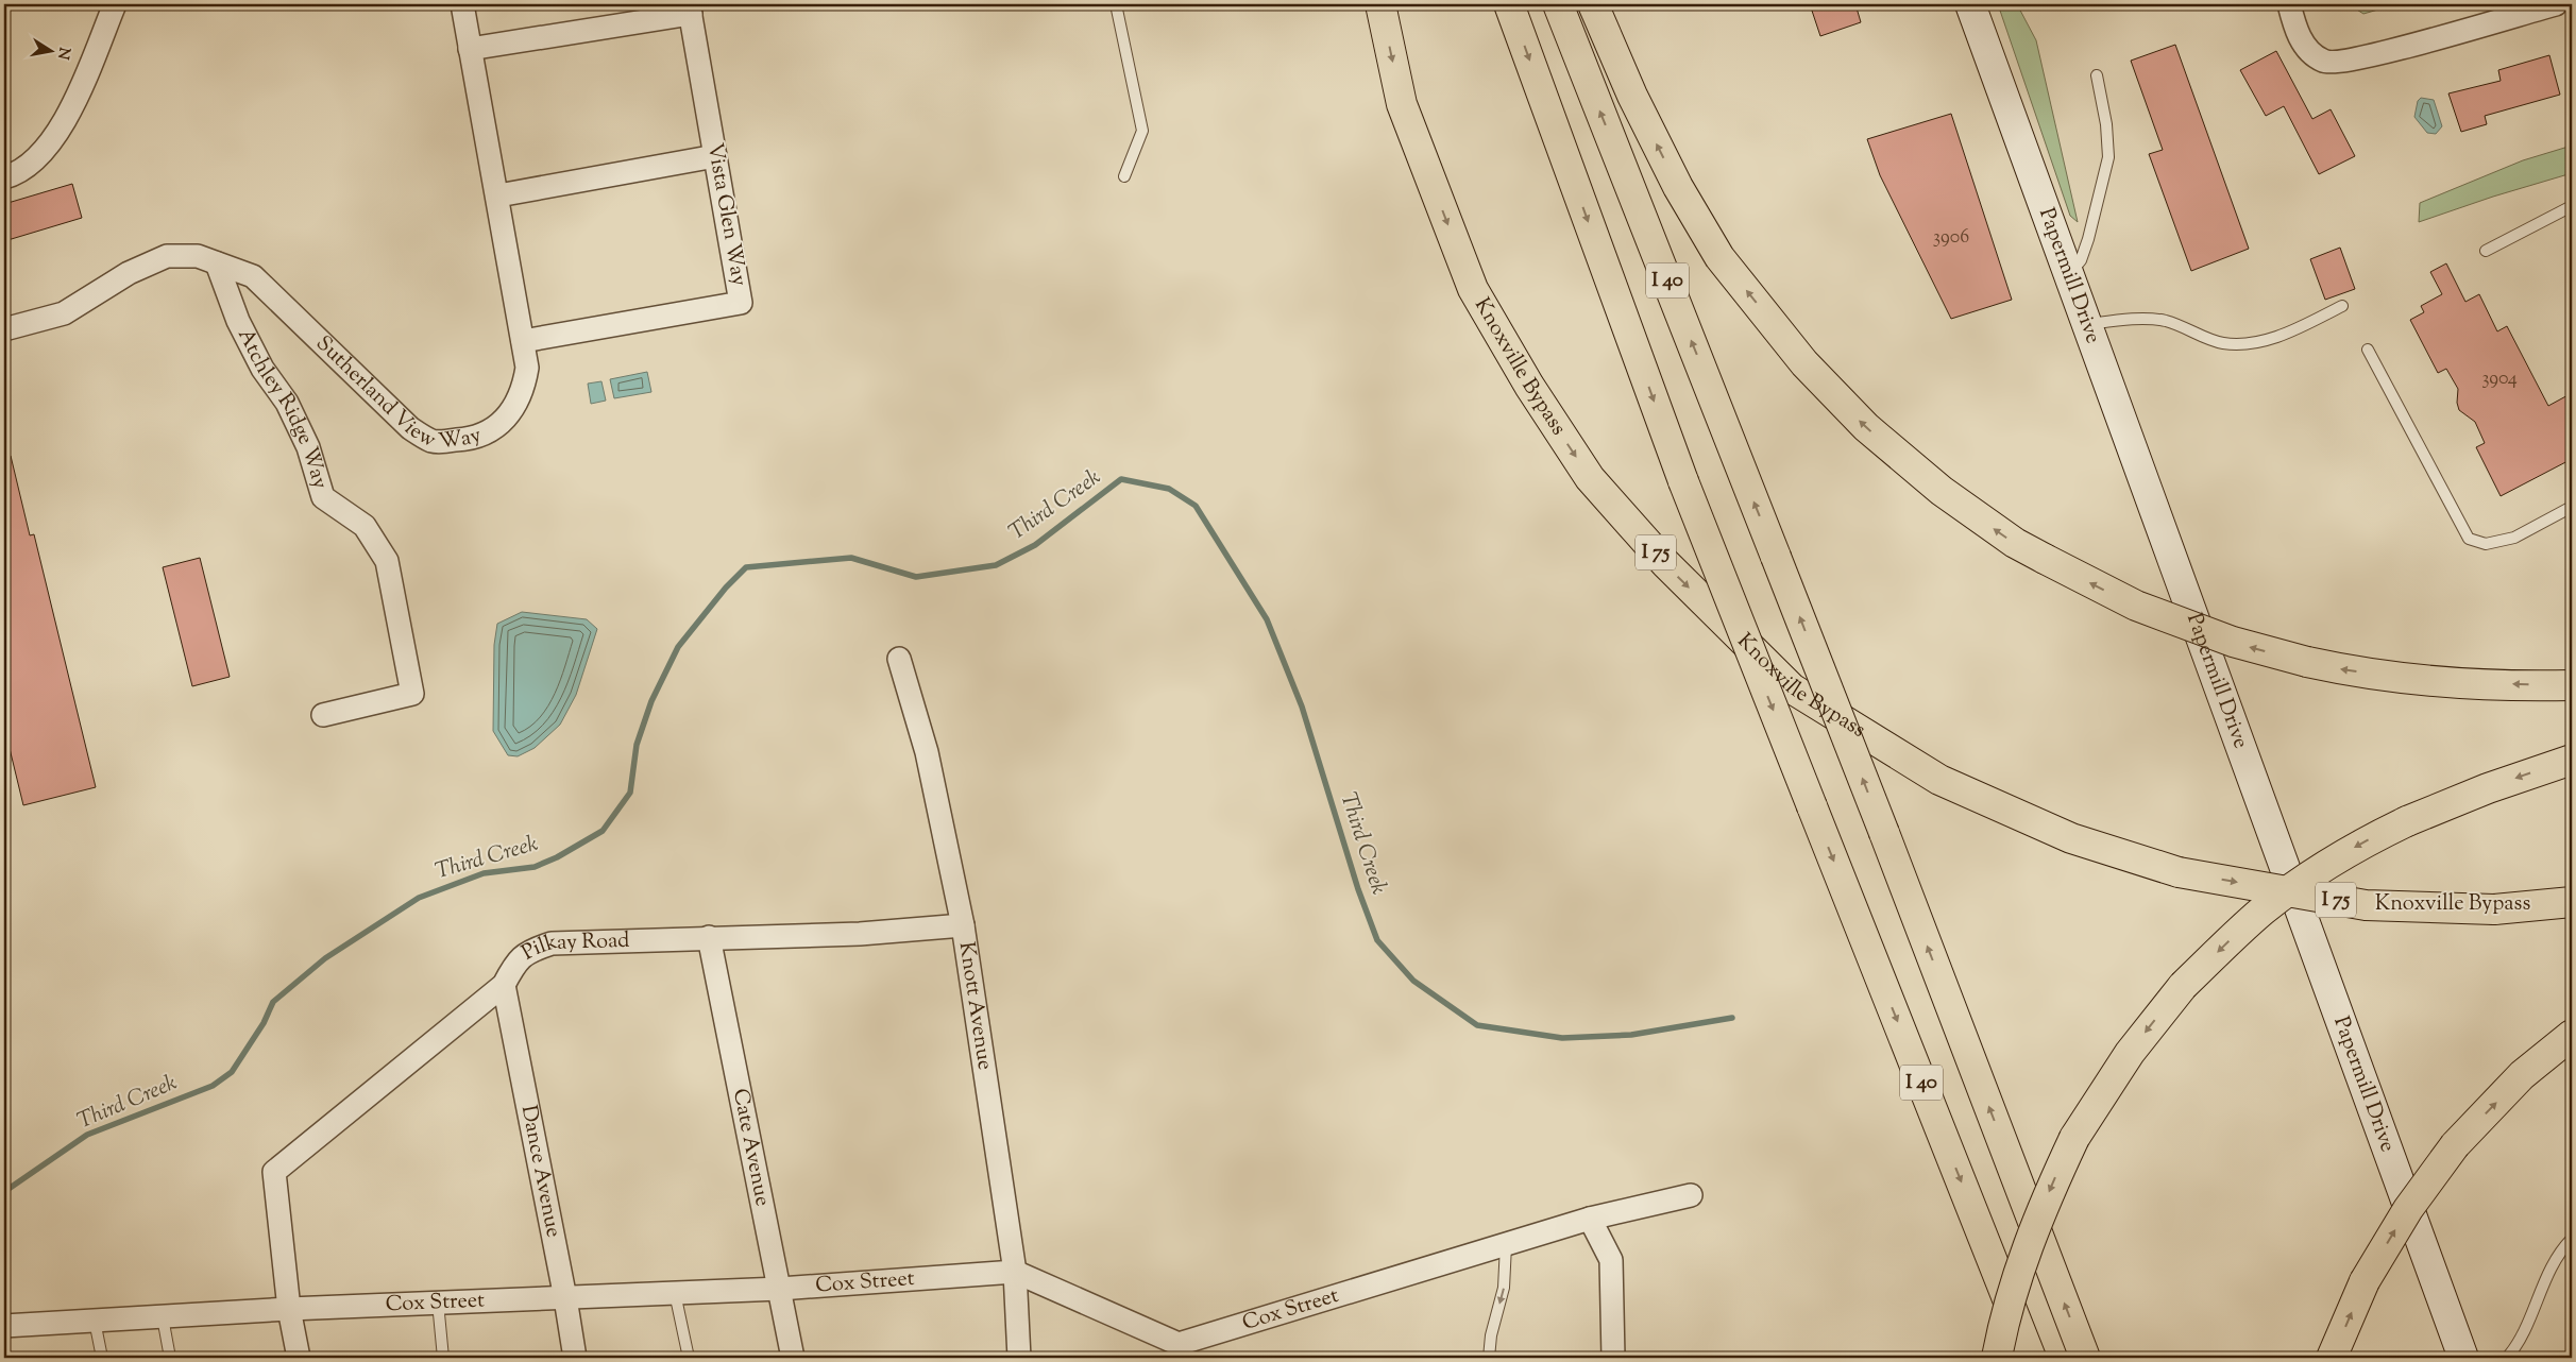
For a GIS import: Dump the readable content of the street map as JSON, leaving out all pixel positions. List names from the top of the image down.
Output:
{
  "streets": {
    "highway": ["I 40", "Knoxville Bypass", "I 75"],
    "main road": ["Papermill Drive"],
    "street": [
      "Vista Glen Way",
      "Sutherland View Way",
      "Atchley Ridge Way",
      "Pilkay Road",
      "Knott Avenue",
      "Cate Avenue",
      "Dance Avenue",
      "Cox Street"
    ]
  },
  "crossings": [
    ["Vista Glen Way", "Sutherland View Way"],
    ["Sutherland View Way", "Atchley Ridge Way"],
    ["Pilkay Road", "Knott Avenue"],
    ["Pilkay Road", "Cate Avenue"],
    ["Pilkay Road", "Dance Avenue"],
    ["Pilkay Road", "Cox Street"],
    ["Knott Avenue", "Cox Street"],
    ["Cate Avenue", "Cox Street"],
    ["Dance Avenue", "Cox Street"]
  ],
  "water": ["Third Creek"],
  "house_numbers": ["3906", "3904"],
  "north": "right"
}
